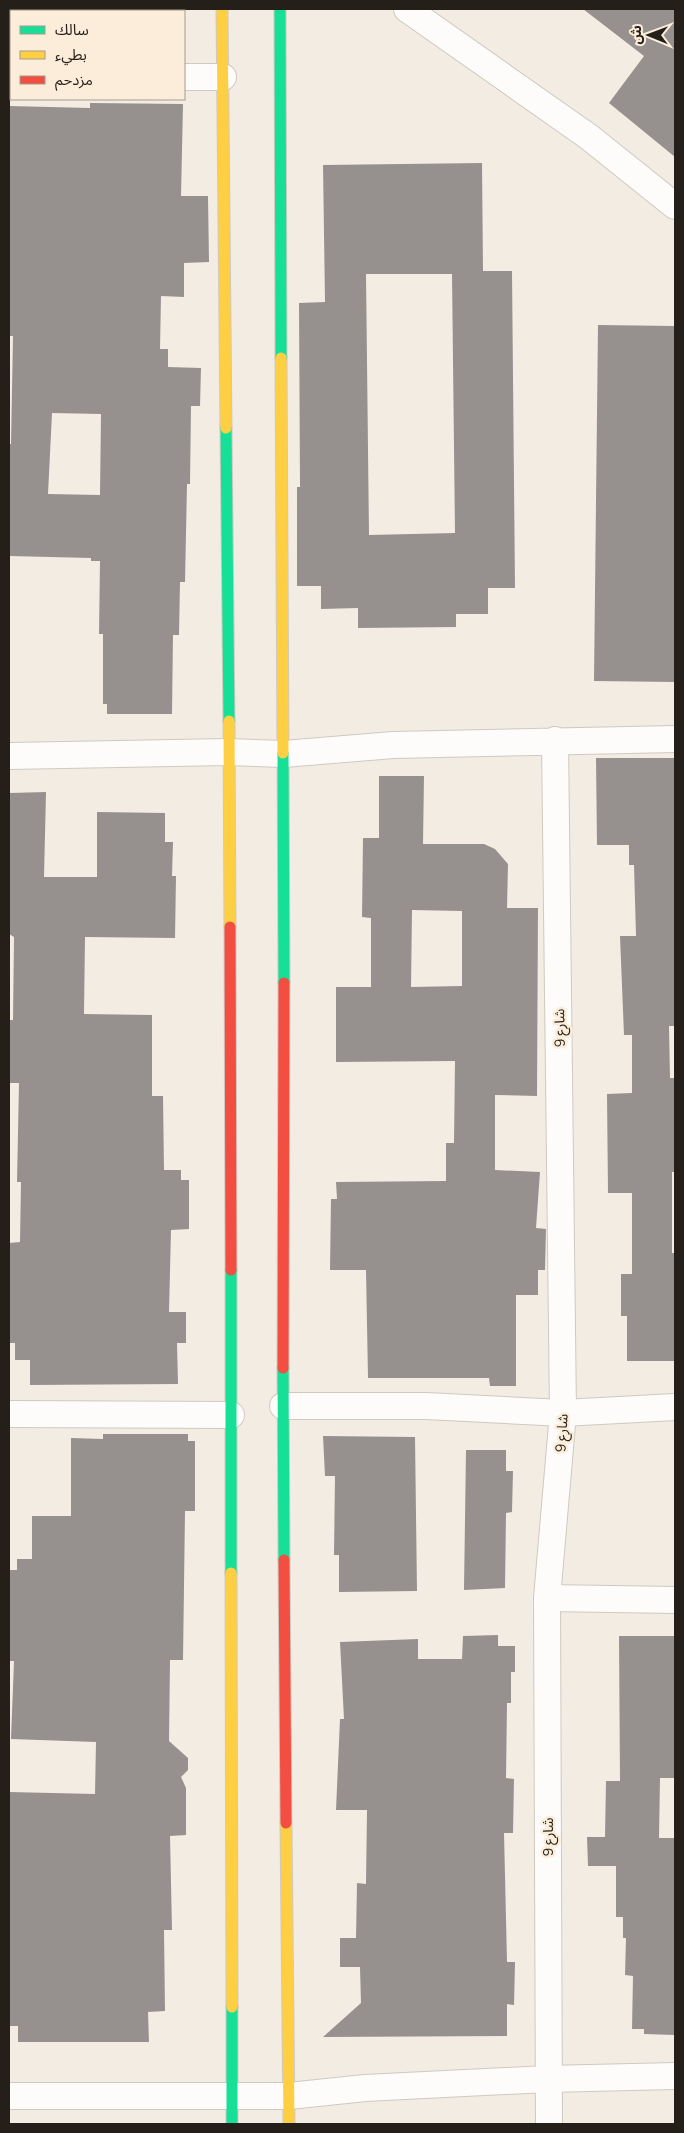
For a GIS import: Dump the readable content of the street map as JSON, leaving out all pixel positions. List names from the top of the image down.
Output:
{
  "streets": {
    "street": ["شارع 9"]
  },
  "legend": ["سالك", "بطيء", "مزدحم"],
  "north": "left"
}
